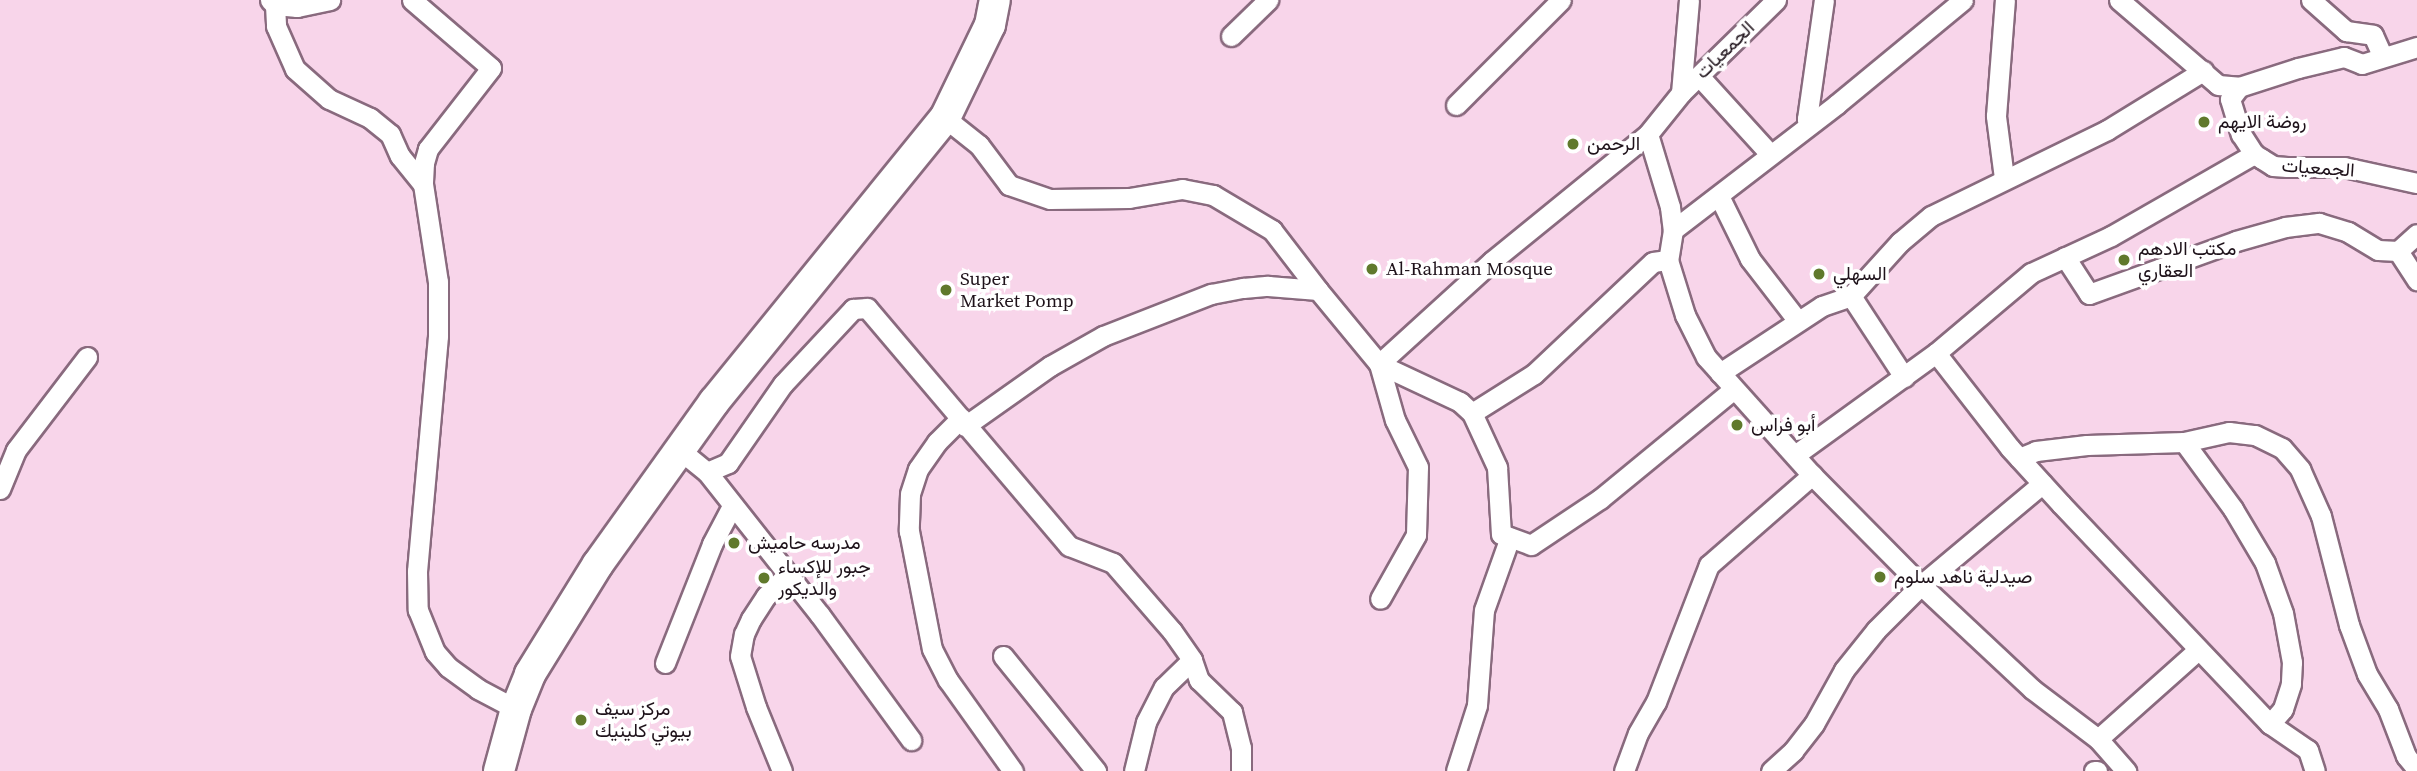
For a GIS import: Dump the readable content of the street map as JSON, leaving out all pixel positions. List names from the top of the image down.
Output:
{
  "streets": {
    "street": ["الجمعيات"]
  },
  "places": [
    "روضة الايهم",
    "الرحمن",
    "مكتب الادهم العقاري",
    "Al-Rahman Mosque",
    "السهلي",
    "Super Market Pomp",
    "أبو فراس",
    "مدرسه حاميش",
    "صيدلية ناهد سلوم",
    "جبور للإكساء والديكور",
    "مركز سيف بيوتي كلينيك"
  ]
}
